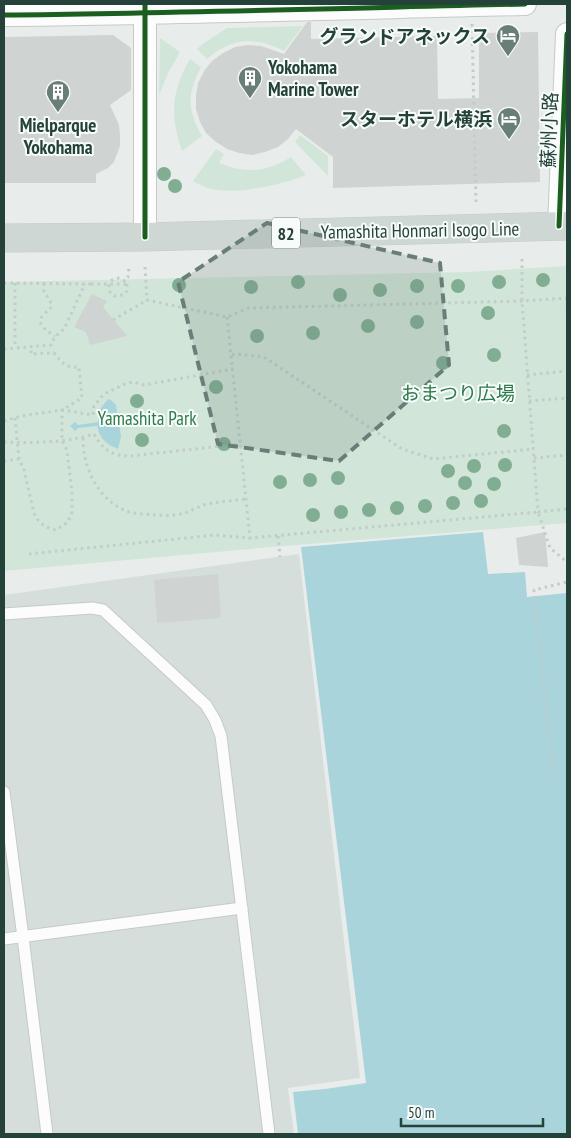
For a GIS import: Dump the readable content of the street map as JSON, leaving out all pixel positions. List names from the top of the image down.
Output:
{
  "streets": {
    "main road": ["Yamashita Honmari Isogo Line", "82"],
    "street": ["蘇州小路"]
  },
  "crossings": [
    ["蘇州小路", "Yamashita Honmari Isogo Line"]
  ],
  "parks": ["おまつり広場", "Yamashita Park"],
  "places": {
    "hotel": ["グランドアネックス", "スターホテル横浜"],
    "building": ["Yokohama Marine Tower", "Mielparque Yokohama"]
  },
  "scale_bar": "50 m"
}
